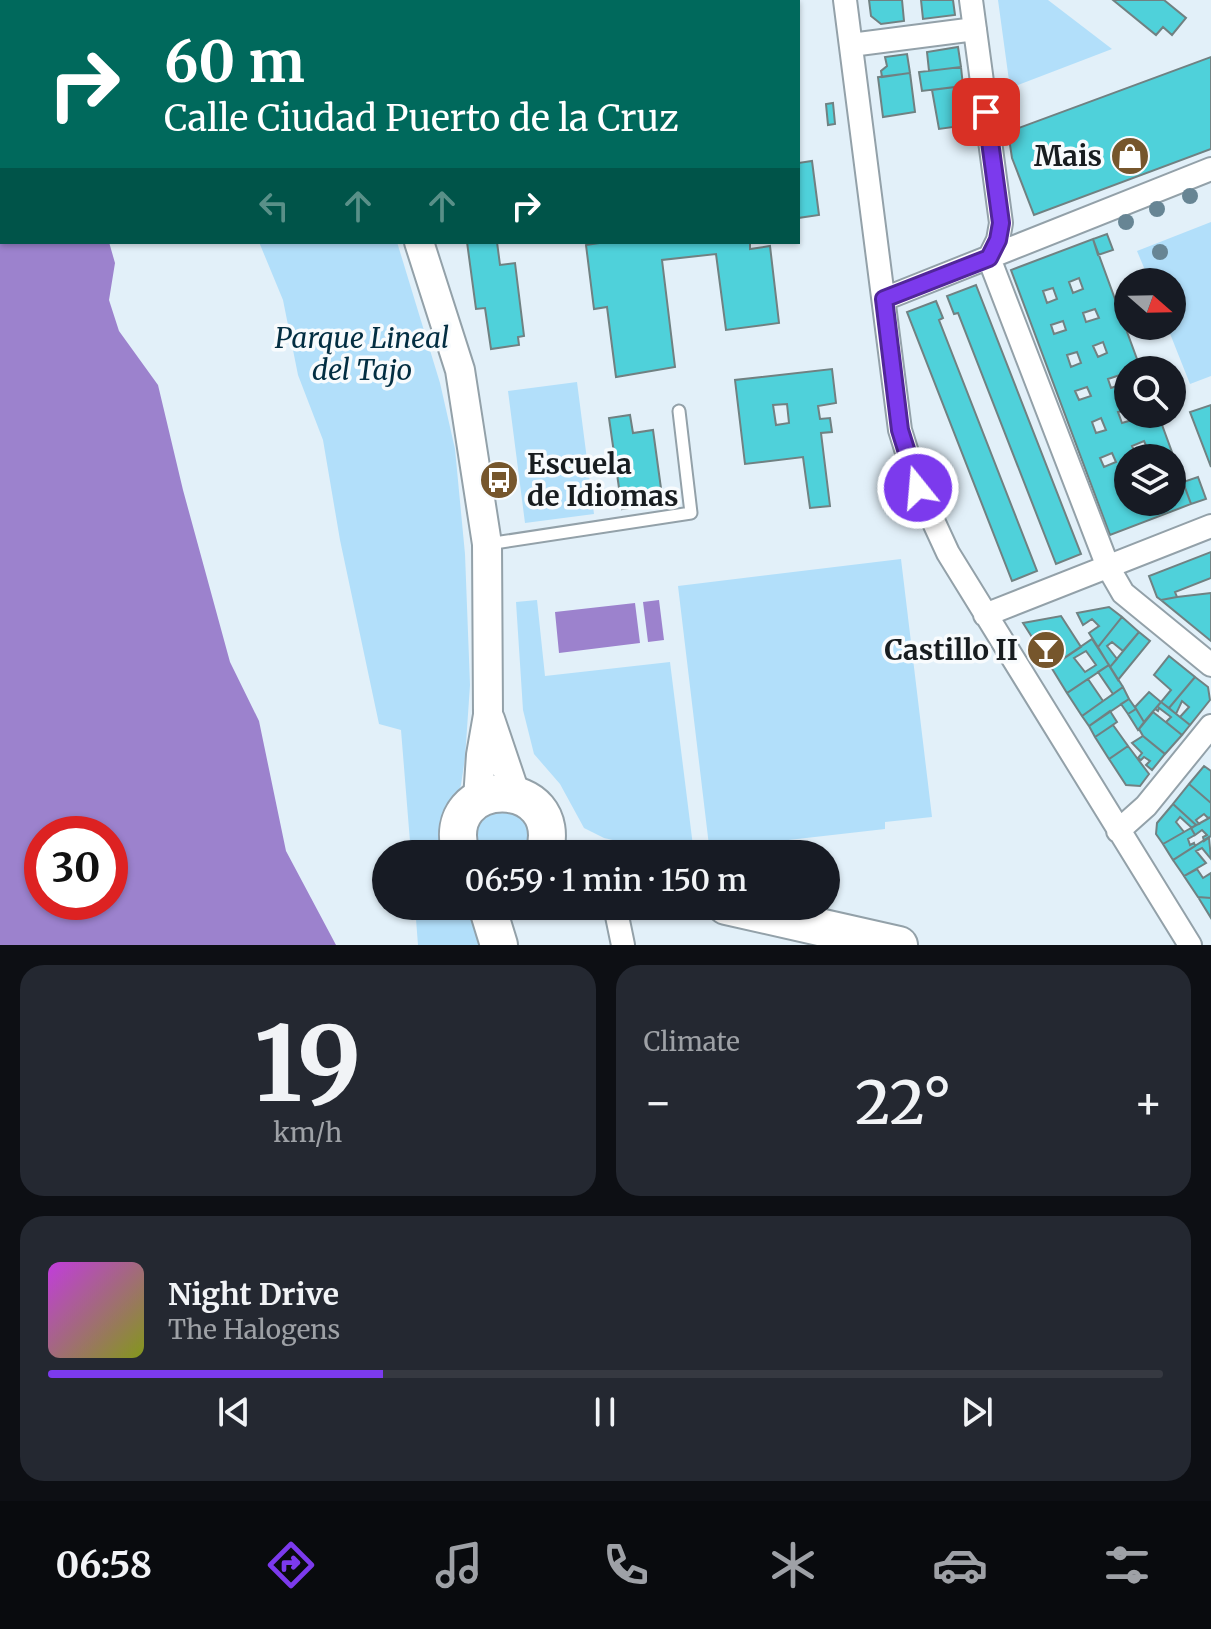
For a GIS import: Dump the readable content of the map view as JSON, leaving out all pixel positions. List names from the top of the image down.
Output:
{
  "parks": ["Parque Lineal del Tajo"],
  "places": {
    "shop": ["Mais"],
    "bus stop": ["Escuela de Idiomas"],
    "bar": ["Castillo II"]
  },
  "north": "right",
  "page": {
    "turn": ["60 m", "Calle Ciudad Puerto de la Cruz"],
    "limit": "30",
    "trip": "06:59 · 1 min · 150 m",
    "tile": [
      ["19", "km/h"],
      "Climate"
    ],
    "heat": ["−", "22°", "+"],
    "song": ["Night Drive", "The Halogens"],
    "tabs": "06:58"
  }
}
